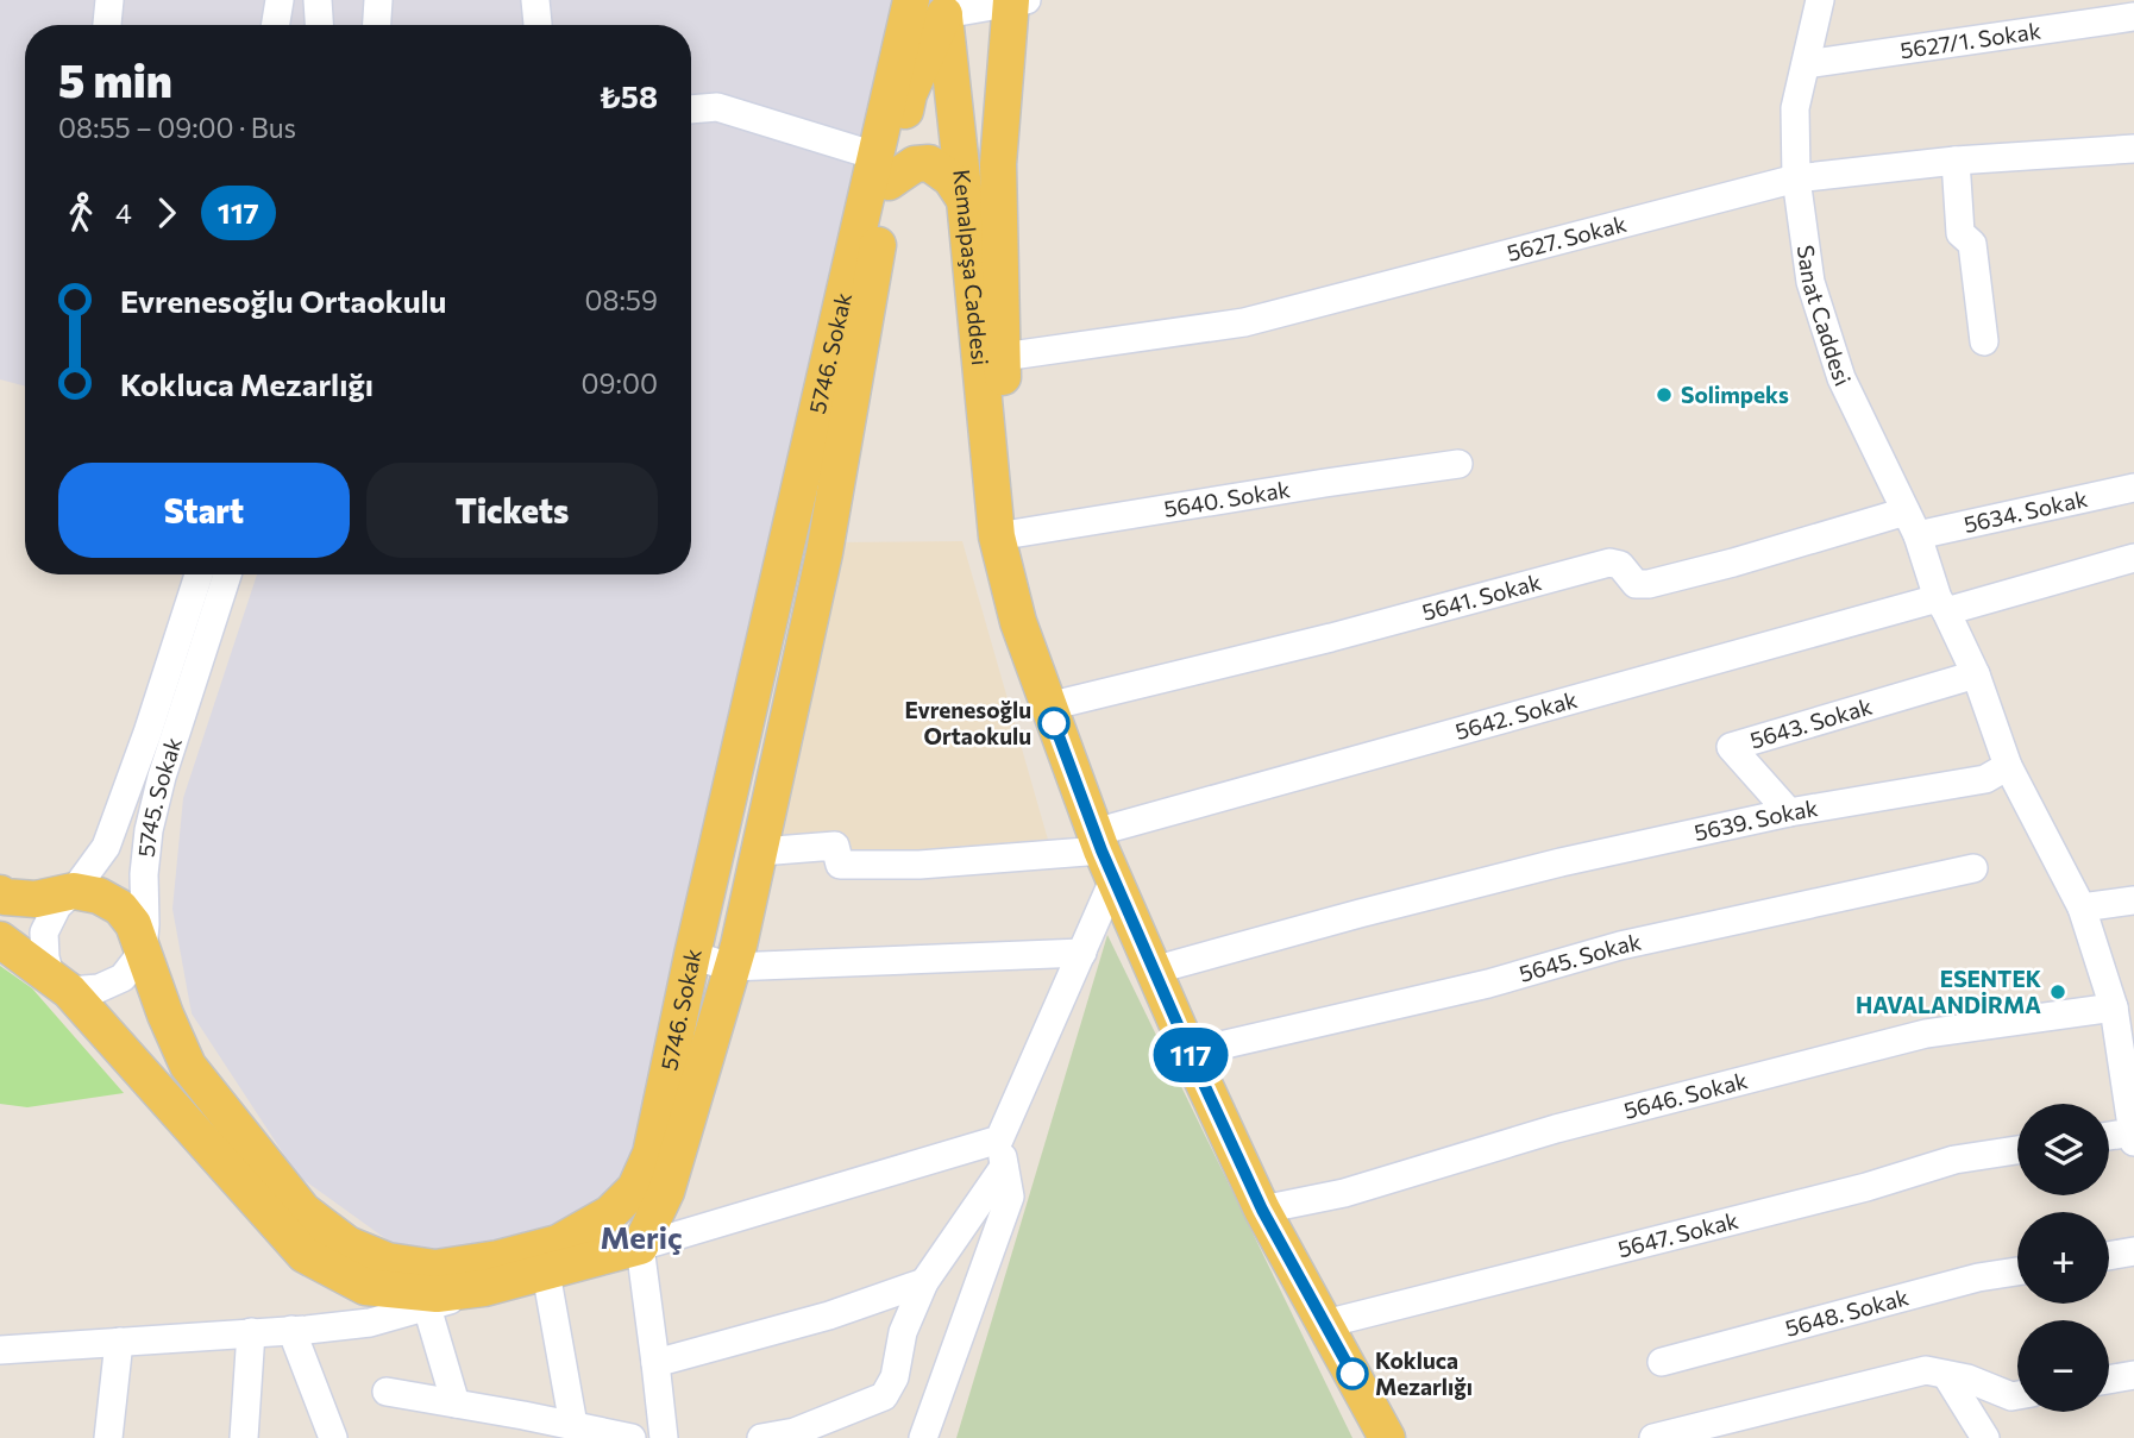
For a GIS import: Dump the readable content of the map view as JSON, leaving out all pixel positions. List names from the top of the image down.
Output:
{
  "streets": {
    "main road": ["Kemalpaşa Caddesi", "5746. Sokak"],
    "street": [
      "5627/1. Sokak",
      "5627. Sokak",
      "Sanat Caddesi",
      "5640. Sokak",
      "5634. Sokak",
      "5641. Sokak",
      "5642. Sokak",
      "5643. Sokak",
      "5745. Sokak",
      "5639. Sokak",
      "5645. Sokak",
      "5646. Sokak",
      "5647. Sokak",
      "5648. Sokak"
    ]
  },
  "crossings": [
    ["5627/1. Sokak", "Sanat Caddesi"],
    ["5627. Sokak", "Kemalpaşa Caddesi"],
    ["5627. Sokak", "Sanat Caddesi"],
    ["Kemalpaşa Caddesi", "5746. Sokak"],
    ["Kemalpaşa Caddesi", "5640. Sokak"],
    ["Kemalpaşa Caddesi", "5641. Sokak"],
    ["Kemalpaşa Caddesi", "5642. Sokak"],
    ["Kemalpaşa Caddesi", "5639. Sokak"],
    ["Kemalpaşa Caddesi", "5645. Sokak"],
    ["Kemalpaşa Caddesi", "5646. Sokak"],
    ["Kemalpaşa Caddesi", "5647. Sokak"],
    ["Sanat Caddesi", "5634. Sokak"],
    ["Sanat Caddesi", "5641. Sokak"],
    ["Sanat Caddesi", "5642. Sokak"],
    ["5746. Sokak", "5642. Sokak"],
    ["5746. Sokak", "5745. Sokak"],
    ["5634. Sokak", "5641. Sokak"],
    ["5643. Sokak", "5639. Sokak"]
  ],
  "districts": ["Meriç"],
  "places": [
    "Solimpeks",
    "Evrenesoğlu Ortaokulu",
    "ESENTEK HAVALANDİRMA",
    "Kokluca Mezarlığı"
  ],
  "lines": ["bus line 117"],
  "page": {
    "on_map": "117",
    "heading": ["5 min", "08:55 – 09:00 · Bus", "₺58"],
    "legs": ["4", "117"],
    "list": [
      {
        "name": "Evrenesoğlu Ortaokulu",
        "value": "08:59"
      },
      {
        "name": "Kokluca Mezarlığı",
        "value": "09:00"
      }
    ],
    "buttons": ["Start", "Tickets"],
    "map_buttons": ["+", "−"]
  }
}
